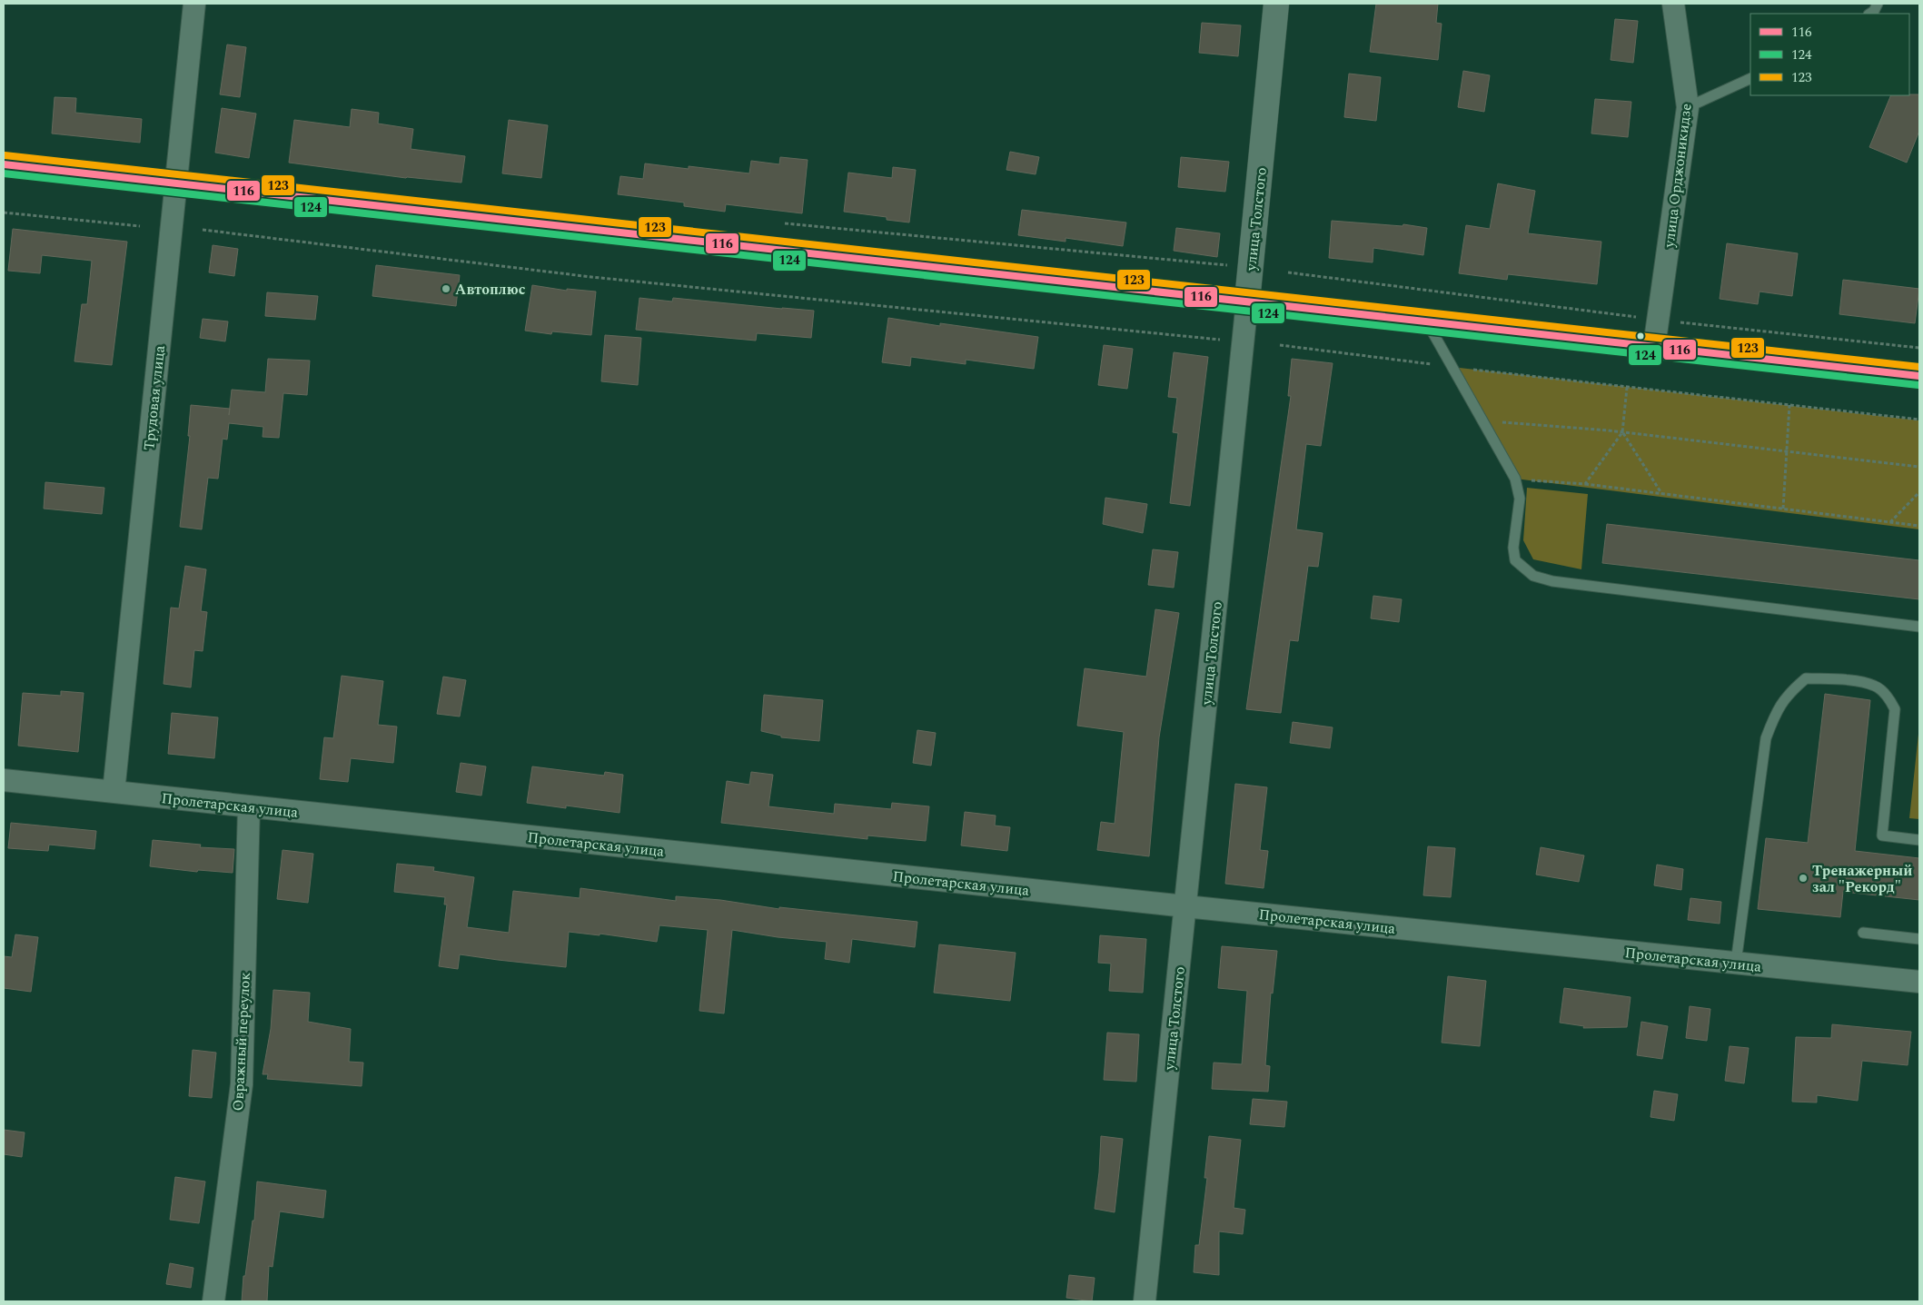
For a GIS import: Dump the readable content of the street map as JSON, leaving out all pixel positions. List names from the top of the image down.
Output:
{
  "streets": {
    "street": [
      "улица Орджоникидзе",
      "улица Толстого",
      "Трудовая улица",
      "Пролетарская улица",
      "Овражный переулок"
    ]
  },
  "crossings": [
    ["улица Толстого", "Пролетарская улица"],
    ["Трудовая улица", "Пролетарская улица"],
    ["Пролетарская улица", "Овражный переулок"]
  ],
  "places": ["Автоплюс", "Тренажерный зал \"Рекорд\""],
  "lines": ["transit line 123", "transit line 116", "transit line 124"],
  "legend": ["116", "124", "123"]
}
